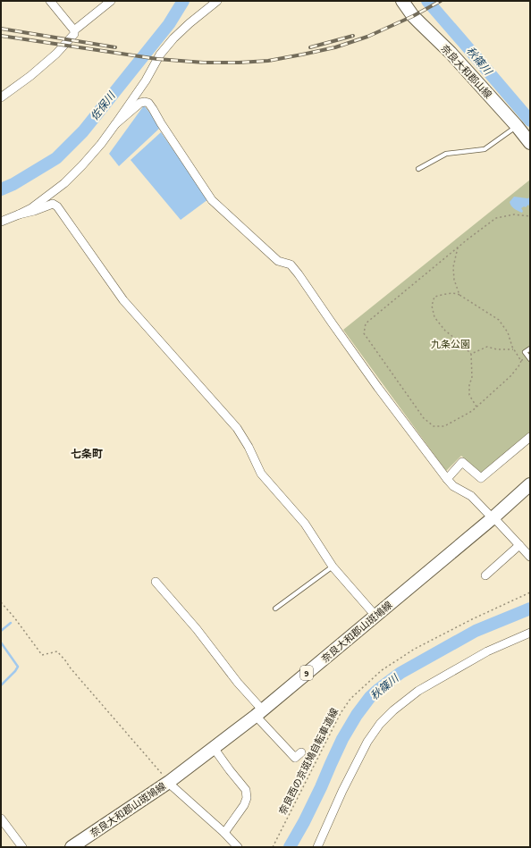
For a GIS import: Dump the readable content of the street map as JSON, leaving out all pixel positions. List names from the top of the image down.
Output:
{
  "streets": {
    "main road": ["奈良大和郡山線", "奈良大和郡山斑鳩線", "9"],
    "path": ["奈良西の京斑鳩自転車道線"]
  },
  "districts": ["七条町"],
  "water": ["秋篠川", "佐保川"],
  "parks": ["九条公園"]
}
